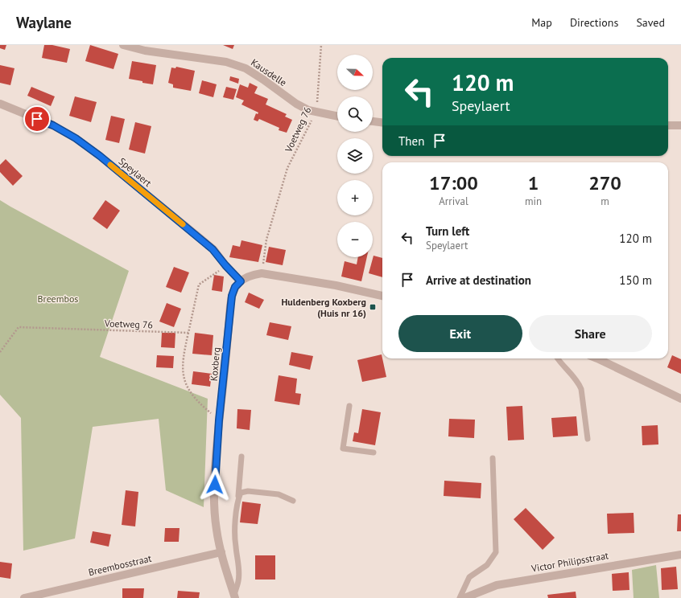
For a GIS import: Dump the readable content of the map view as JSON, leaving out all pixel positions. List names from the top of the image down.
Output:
{
  "streets": {
    "street": [
      "Kausdelle",
      "Speylaert",
      "Koxberg",
      "Victor Philipsstraat",
      "Breembosstraat"
    ],
    "path": ["Voetweg 76"]
  },
  "crossings": [
    ["Kausdelle", "Voetweg 76"],
    ["Speylaert", "Koxberg"],
    ["Koxberg", "Breembosstraat"]
  ],
  "parks": ["Breembos"],
  "places": {
    "transit": ["Huldenberg Koxberg (Huis nr 16)"]
  },
  "north": "right",
  "page": {
    "header": "Waylane",
    "nav": ["Map", "Directions", "Saved"],
    "map_buttons": ["+", "−"],
    "turn": ["120 m", "Speylaert"],
    "then": "Then",
    "eta": [
      "17:00",
      "Arrival",
      "1",
      "min",
      "270",
      "m"
    ],
    "list": [
      {
        "name": "Turn left",
        "note": "Speylaert",
        "value": "120 m"
      },
      {
        "name": "Arrive at destination",
        "value": "150 m"
      }
    ],
    "buttons": ["Exit", "Share"]
  }
}
